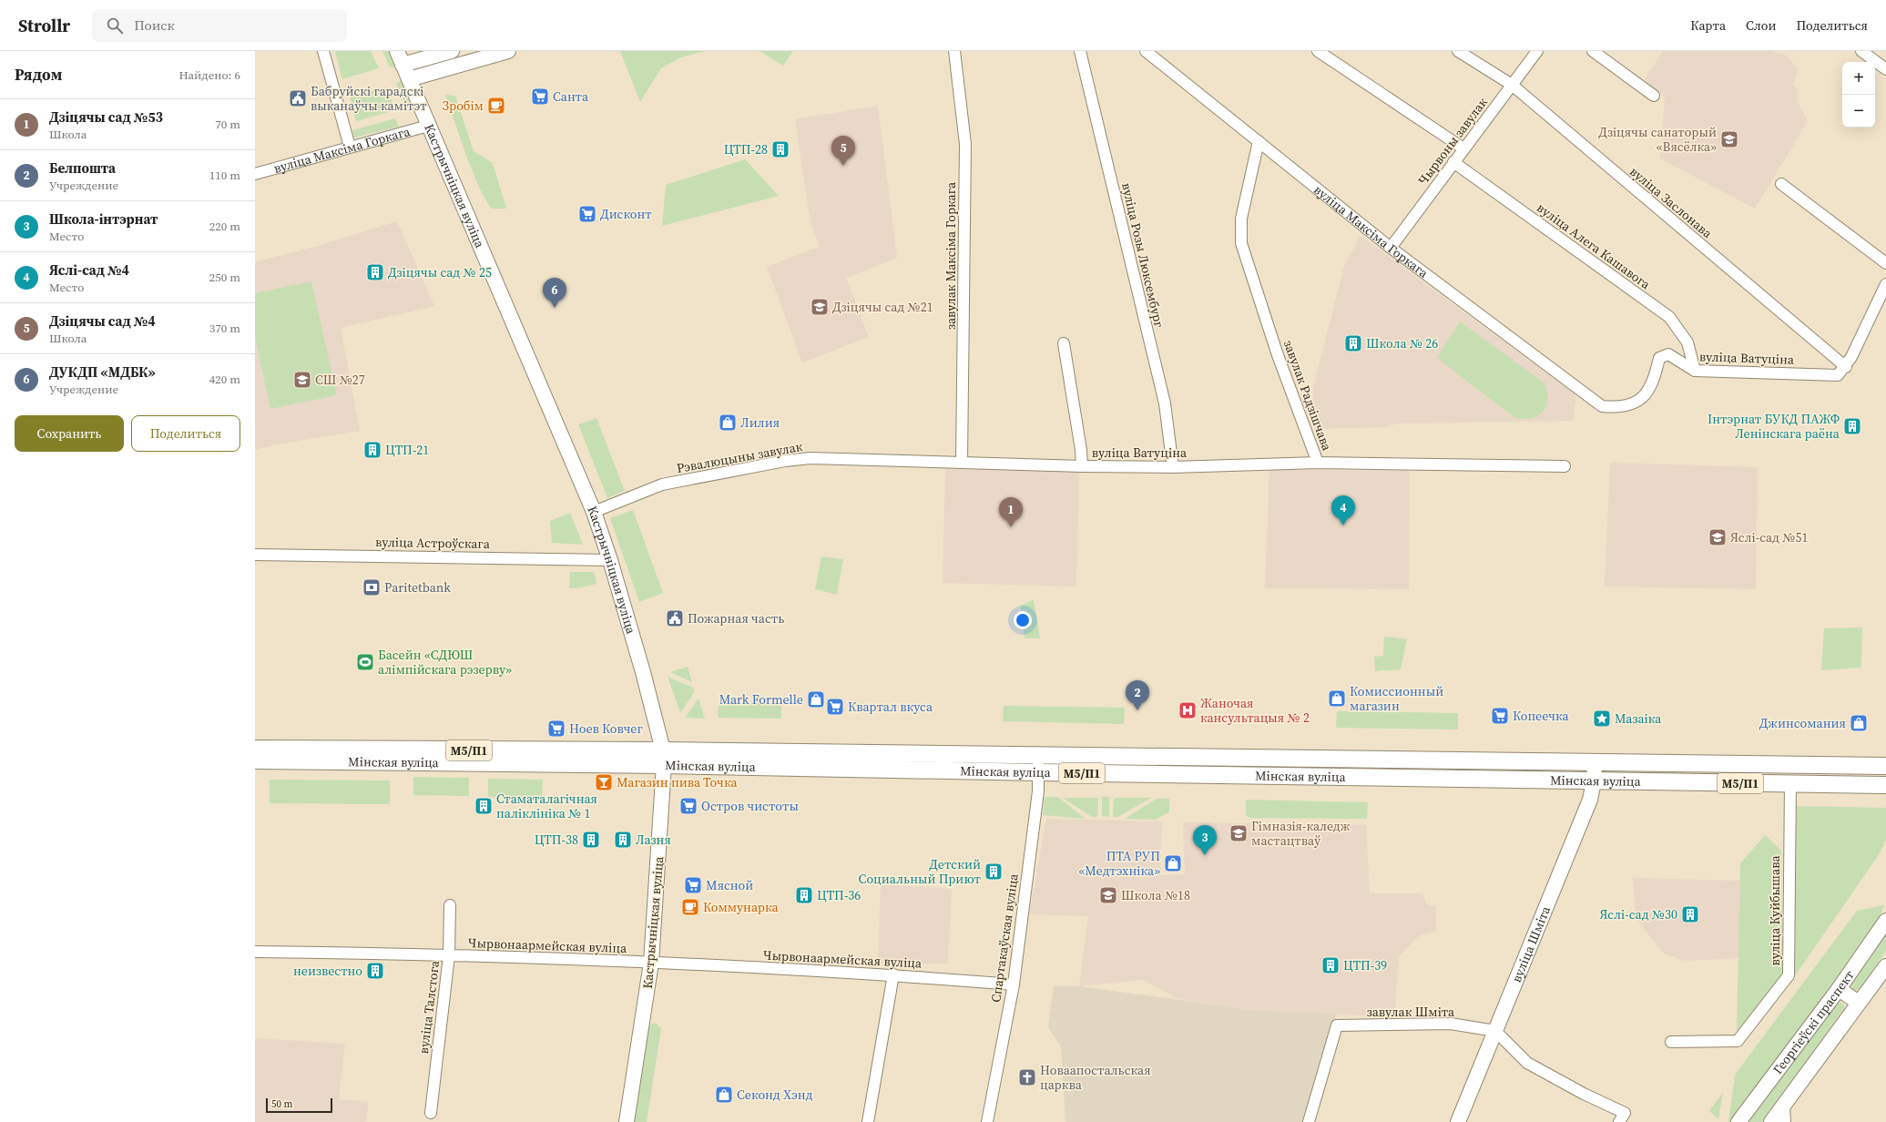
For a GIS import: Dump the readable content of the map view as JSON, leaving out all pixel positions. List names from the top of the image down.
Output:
{
  "streets": {
    "main road": [
      "Кастрычніцкая вуліца",
      "М5/П1",
      "Мінская вуліца",
      "вуліца Шміта",
      "Георгіеўскі праспект"
    ],
    "street": [
      "Чырвоны завулак",
      "вуліца Максіма Горкага",
      "вуліца Заслонава",
      "вуліца Алега Кашавога",
      "вуліца Розы Люксембург",
      "завулак Максіма Горкага",
      "вуліца Ватуціна",
      "завулак Радзішчава",
      "Рэвалюцыны завулак",
      "вуліца Астроўскага",
      "вуліца Куйбышава",
      "Спартакаўская вуліца",
      "Чырвонаармейская вуліца",
      "вуліца Талстога",
      "завулак Шміта"
    ]
  },
  "crossings": [
    ["Чырвоны завулак", "вуліца Максіма Горкага"],
    ["Чырвоны завулак", "вуліца Заслонава"],
    ["Чырвоны завулак", "вуліца Алега Кашавога"],
    ["вуліца Максіма Горкага", "Кастрычніцкая вуліца"],
    ["вуліца Максіма Горкага", "вуліца Ватуціна"],
    ["вуліца Максіма Горкага", "завулак Радзішчава"],
    ["Кастрычніцкая вуліца", "Рэвалюцыны завулак"],
    ["Кастрычніцкая вуліца", "вуліца Астроўскага"],
    ["Кастрычніцкая вуліца", "Мінская вуліца"],
    ["Кастрычніцкая вуліца", "Чырвонаармейская вуліца"],
    ["вуліца Заслонава", "вуліца Ватуціна"],
    ["вуліца Алега Кашавога", "вуліца Ватуціна"],
    ["вуліца Розы Люксембург", "вуліца Ватуціна"],
    ["завулак Максіма Горкага", "вуліца Ватуціна"],
    ["завулак Максіма Горкага", "Рэвалюцыны завулак"],
    ["вуліца Ватуціна", "завулак Радзішчава"],
    ["вуліца Ватуціна", "Рэвалюцыны завулак"],
    ["Мінская вуліца", "вуліца Куйбышава"],
    ["Мінская вуліца", "Спартакаўская вуліца"],
    ["Мінская вуліца", "вуліца Шміта"],
    ["Спартакаўская вуліца", "Чырвонаармейская вуліца"],
    ["вуліца Шміта", "завулак Шміта"],
    ["Чырвонаармейская вуліца", "вуліца Талстога"]
  ],
  "places": {
    "supermarket": [
      "Санта",
      "Дисконт",
      "Квартал вкуса",
      "Копеечка",
      "Ноев Ковчег",
      "Остров чистоты",
      "Мясной"
    ],
    "public building": ["Бабруйскі гарадскі выканаўчы камітэт", "Пожарная часть"],
    "cafe": ["Зробім", "Коммунарка"],
    "school or university": [
      "Дзіцячы санаторый «Вясёлка»",
      "Дзіцячы сад №21",
      "СШ №27",
      "Яслі-сад №51",
      "Гімназія-каледж мастацтваў",
      "Школа №18"
    ],
    "building": [
      "ЦТП-28",
      "Дзіцячы сад № 25",
      "Школа № 26",
      "Інтэрнат БУКД ПАЖФ Ленінскага раёна",
      "ЦТП-21",
      "Стаматалагічная паліклініка № 1",
      "ЦТП-38",
      "Лазня",
      "Детский Социальный Приют",
      "ЦТП-36",
      "Яслі-сад №30",
      "ЦТП-39",
      "неизвестно"
    ],
    "shop": [
      "Лилия",
      "Комиссионный магазин",
      "Mark Formelle",
      "Джинсомания",
      "ПТА РУП «Медтэхніка»",
      "Секонд Хэнд"
    ],
    "bank": ["Paritetbank"],
    "sports": ["Басейн «СДЮШ алімпійскага рэзерву»"],
    "hospital": ["Жаночая кансультацыя № 2"],
    "place": ["Мазаіка"],
    "bar": ["Магазин пива Точка"],
    "church": ["Новаапостальская царква"]
  },
  "scale_bar": "50 m",
  "page": {
    "header": "Strollr",
    "search": "Поиск",
    "nav": ["Карта", "Слои", "Поделиться"],
    "heading": ["Рядом", "Найдено: 6"],
    "map_buttons": ["+", "−"],
    "list": [
      {
        "mark": "1",
        "name": "Дзіцячы сад №53",
        "note": "Школа",
        "value": "70 m"
      },
      {
        "mark": "2",
        "name": "Белпошта",
        "note": "Учреждение",
        "value": "110 m"
      },
      {
        "mark": "3",
        "name": "Школа-інтэрнат",
        "note": "Место",
        "value": "220 m"
      },
      {
        "mark": "4",
        "name": "Яслі-сад №4",
        "note": "Место",
        "value": "250 m"
      },
      {
        "mark": "5",
        "name": "Дзіцячы сад №4",
        "note": "Школа",
        "value": "370 m"
      },
      {
        "mark": "6",
        "name": "ДУКДП «МДБК»",
        "note": "Учреждение",
        "value": "420 m"
      }
    ],
    "pins": [
      "5",
      "6",
      "4",
      "1",
      "2",
      "3"
    ],
    "buttons": ["Сохранить", "Поделиться"],
    "scale": "50 m"
  }
}
